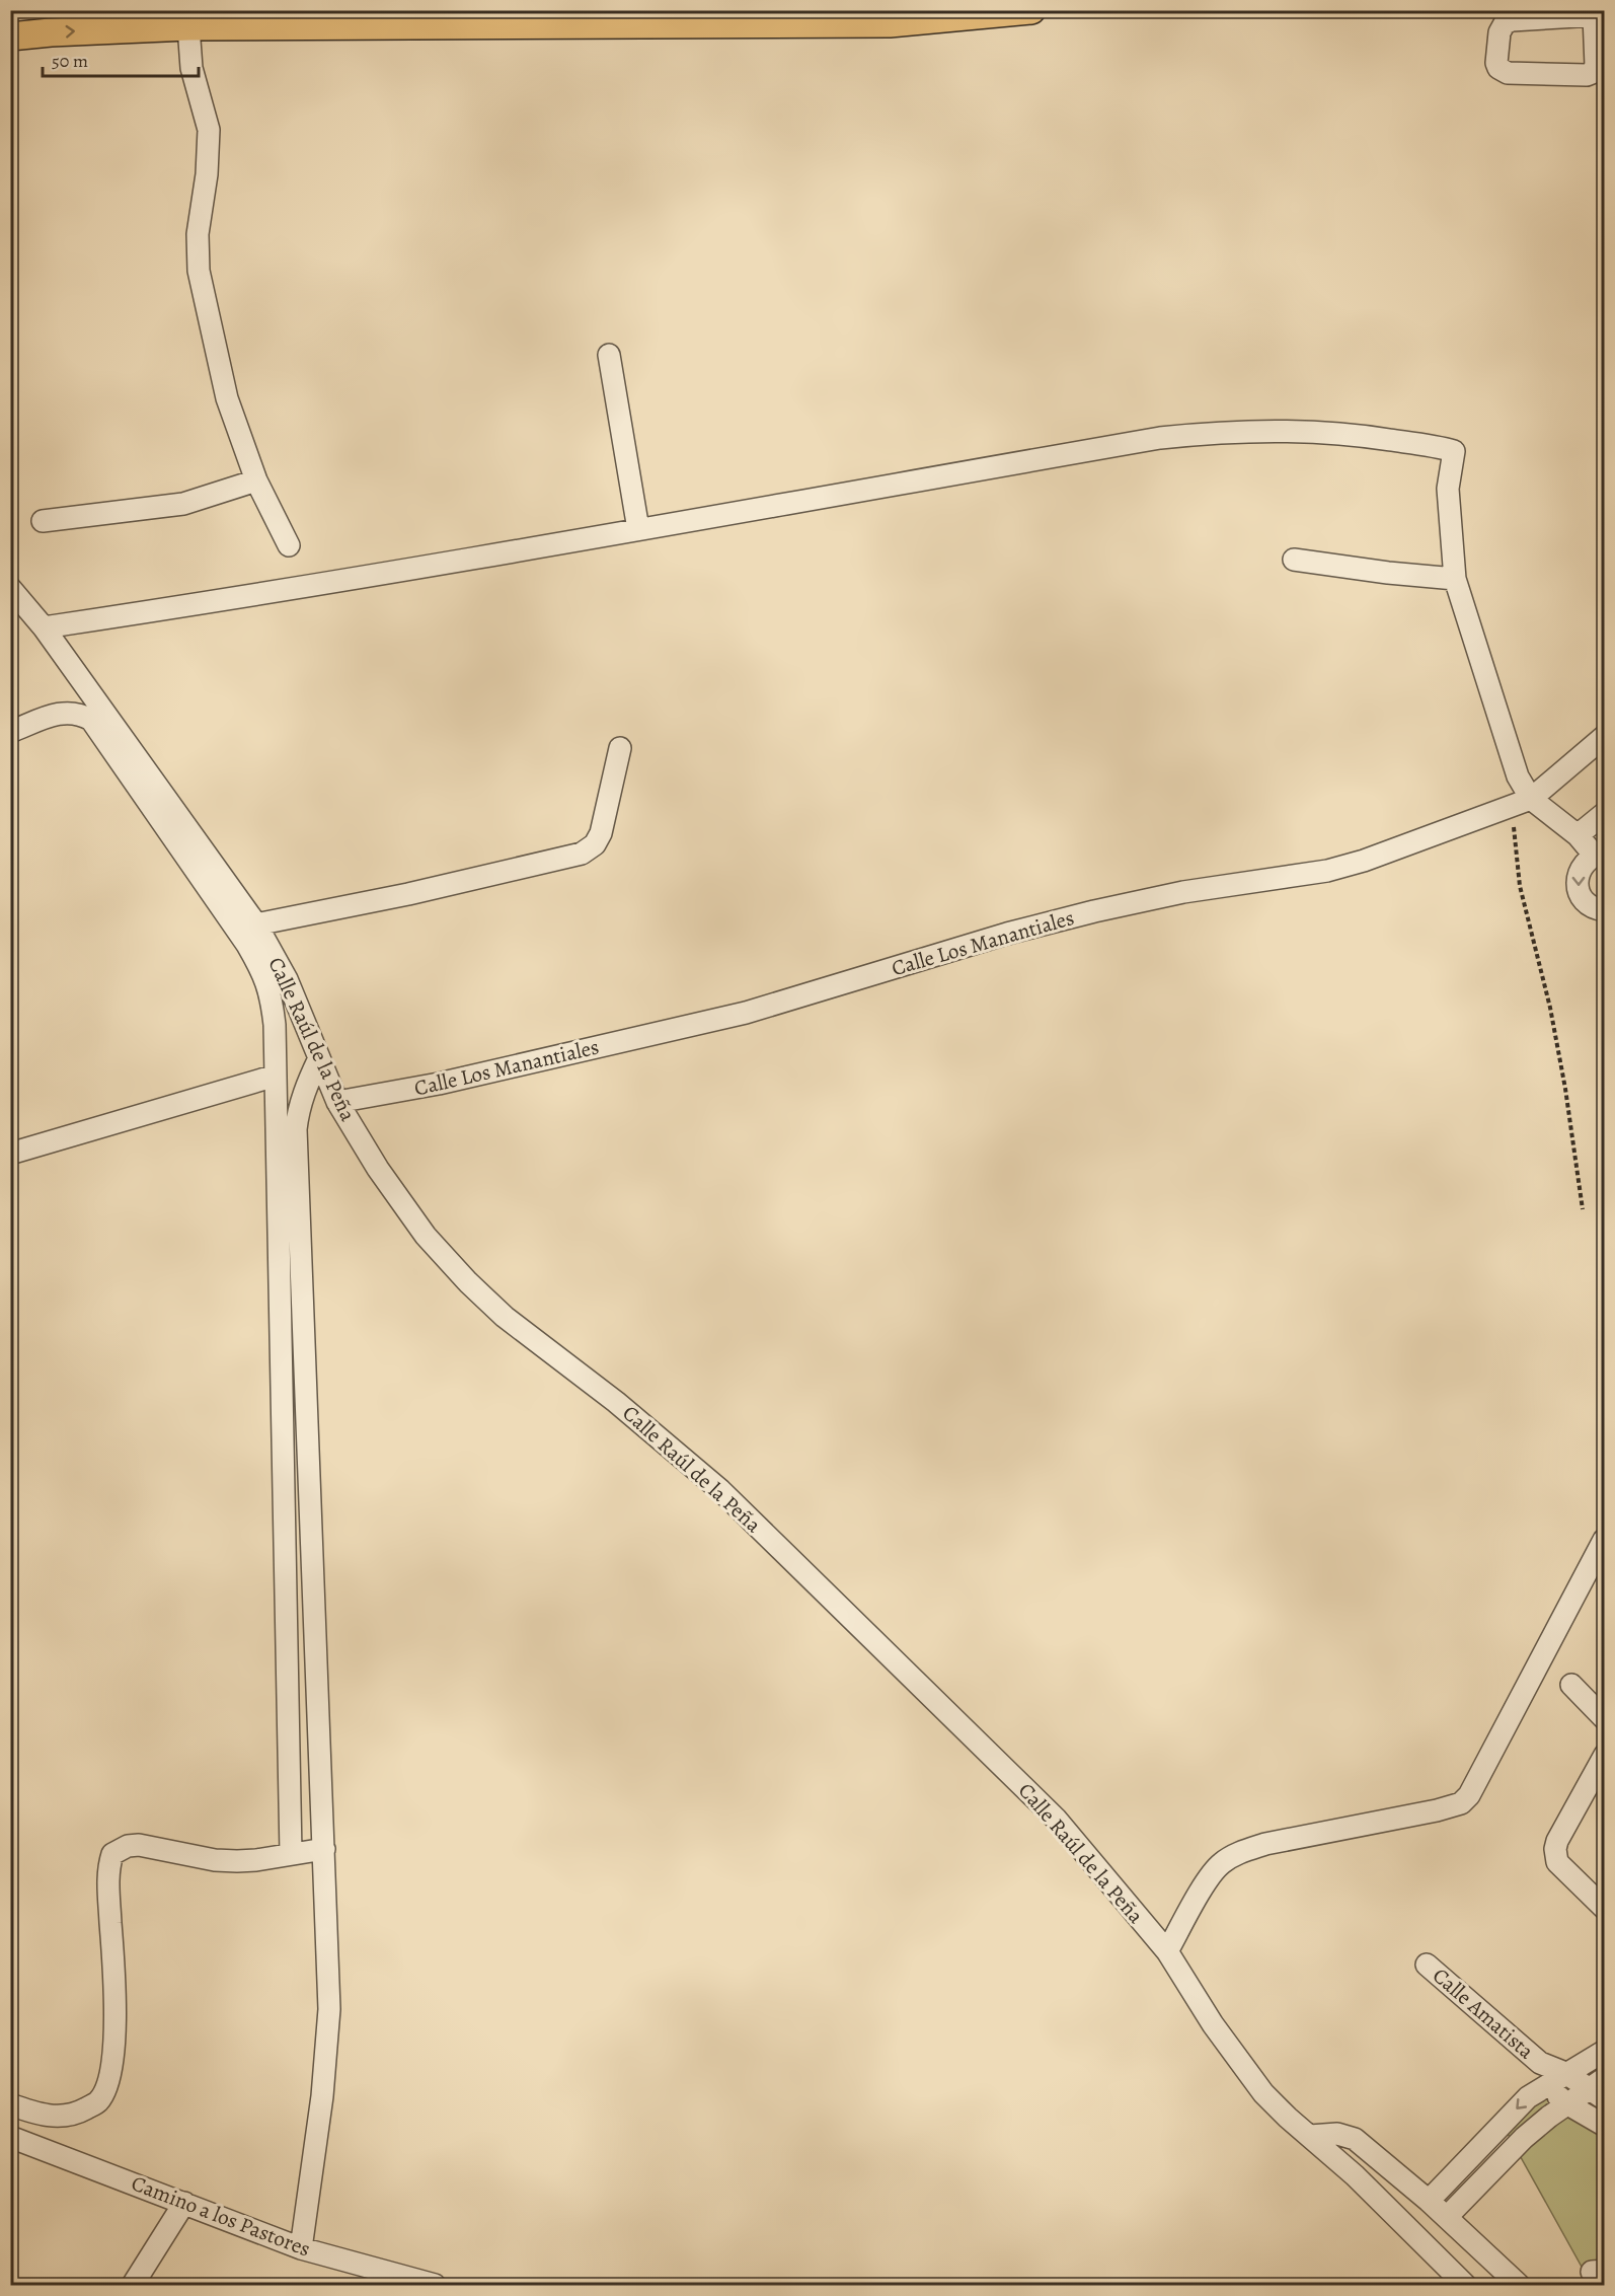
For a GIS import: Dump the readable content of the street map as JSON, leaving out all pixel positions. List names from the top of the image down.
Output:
{
  "streets": {
    "street": [
      "Calle Los Manantiales",
      "Calle Raúl de la Peña",
      "Calle Amatista",
      "Camino a los Pastores"
    ]
  },
  "crossings": [
    ["Calle Los Manantiales", "Calle Raúl de la Peña"]
  ],
  "scale_bar": "50 m"
}
